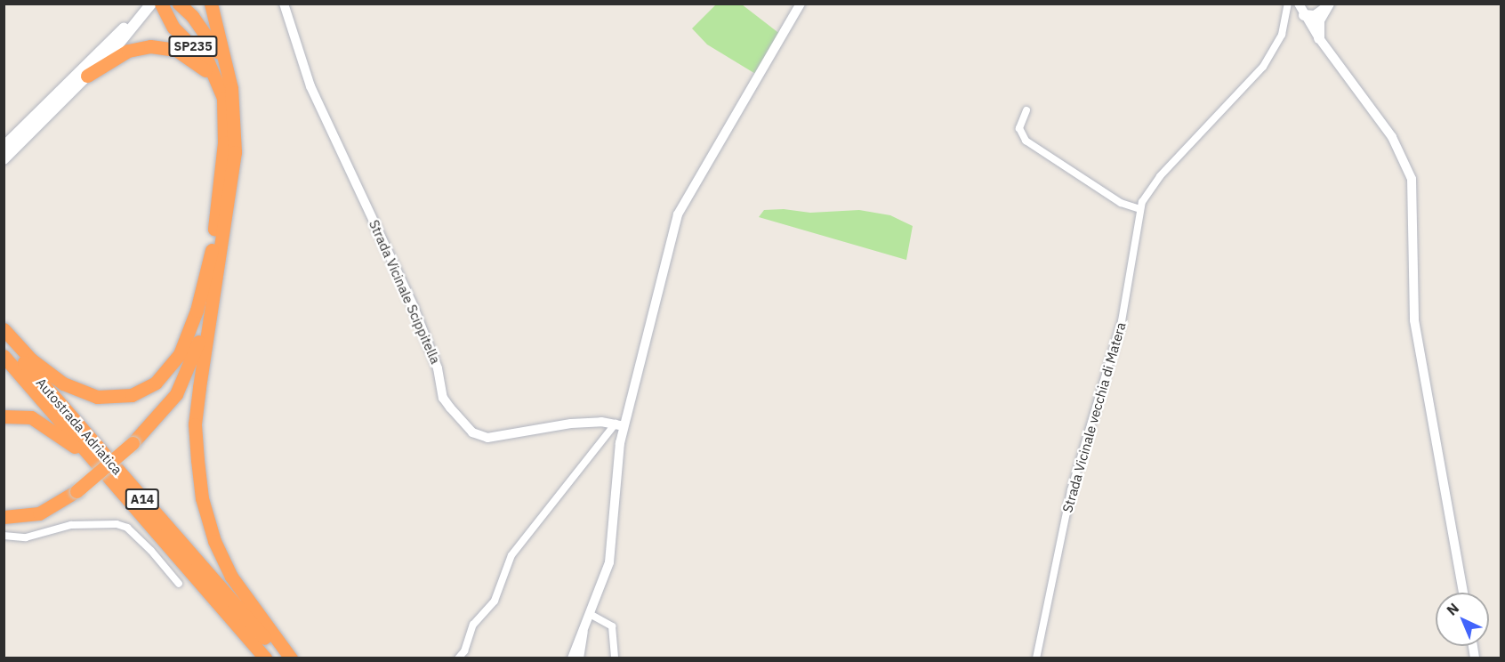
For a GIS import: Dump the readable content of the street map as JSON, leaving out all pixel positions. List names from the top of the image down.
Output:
{
  "streets": {
    "highway": ["SP235", "Autostrada Adriatica", "A14"],
    "street": ["Strada Vicinale Scippitella", "Strada Vicinale vecchia di Matera"]
  },
  "north": "top left"
}
